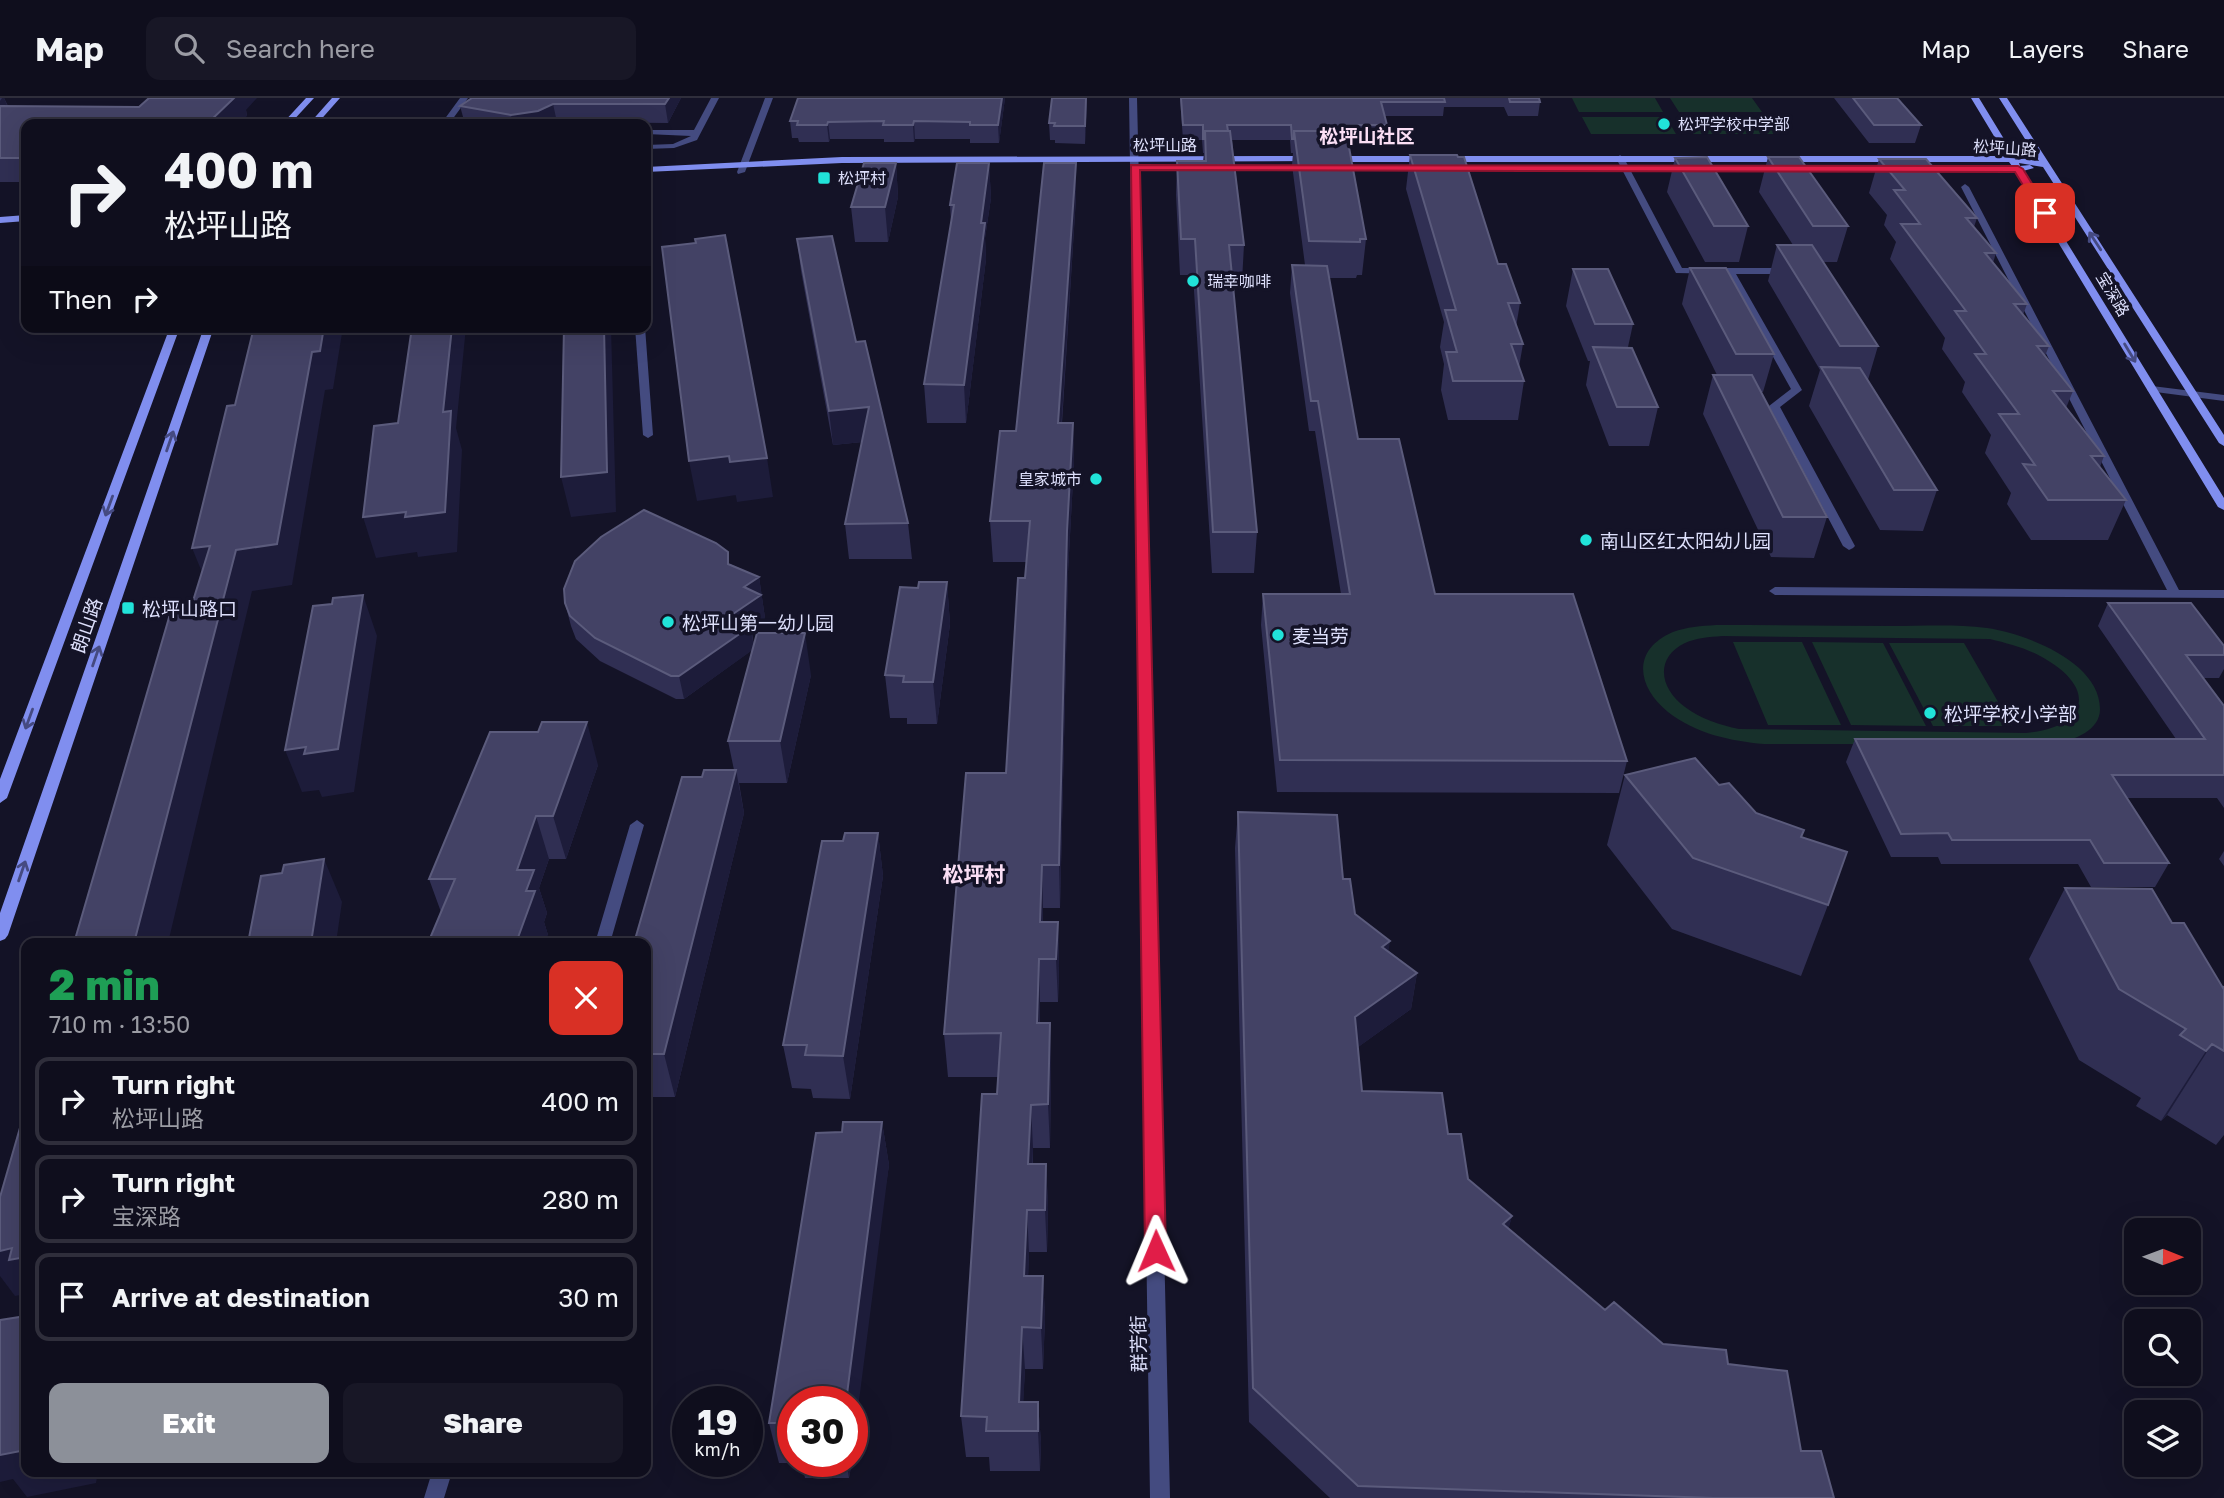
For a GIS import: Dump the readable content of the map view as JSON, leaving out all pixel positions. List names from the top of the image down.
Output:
{
  "streets": {
    "street": [
      "松坪山路",
      "宝深路",
      "朗山路",
      "群芳街"
    ]
  },
  "crossings": [
    ["松坪山路", "宝深路"],
    ["松坪山路", "群芳街"]
  ],
  "districts": ["松坪山社区", "松坪村"],
  "places": {
    "other": [
      "松坪学校中学部",
      "瑞幸咖啡",
      "皇家城市",
      "南山区红太阳幼儿园",
      "松坪山第一幼儿园",
      "麦当劳",
      "松坪学校小学部"
    ],
    "transit": ["松坪村", "松坪山路口"]
  },
  "north": "right",
  "page": {
    "header": "Map",
    "search": "Search here",
    "nav": ["Map", "Layers", "Share"],
    "turn": ["400 m", "松坪山路"],
    "then": "Then",
    "heading": ["2 min", "710 m · 13:50"],
    "list": [
      {
        "name": "Turn right",
        "note": "松坪山路",
        "value": "400 m"
      },
      {
        "name": "Turn right",
        "note": "宝深路",
        "value": "280 m"
      },
      {
        "name": "Arrive at destination",
        "value": "30 m"
      }
    ],
    "buttons": ["Exit", "Share"],
    "speed": "19 km/h",
    "limit": "30"
  }
}
